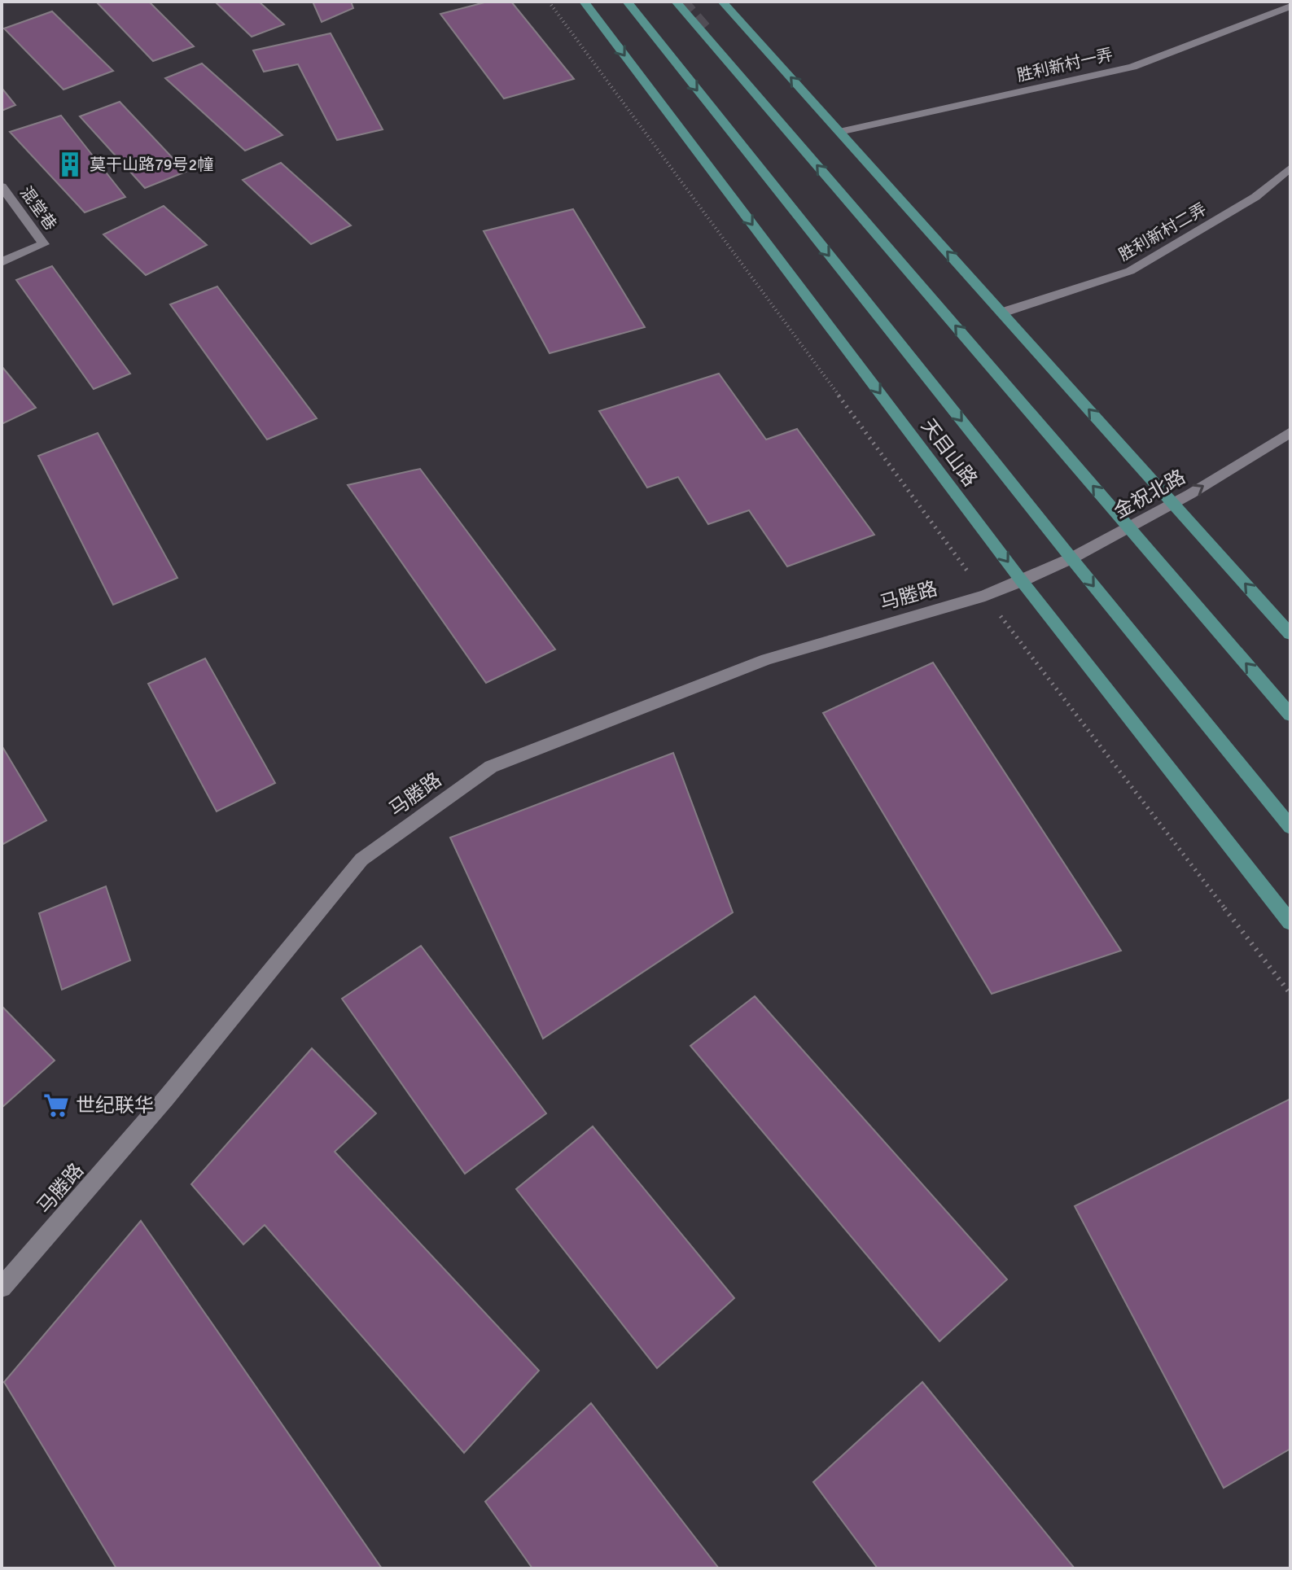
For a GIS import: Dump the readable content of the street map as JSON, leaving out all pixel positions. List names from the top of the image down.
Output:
{
  "streets": {
    "main road": ["天目山路"],
    "street": [
      "胜利新村一弄",
      "混堂巷",
      "胜利新村二弄",
      "金祝北路",
      "马塍路"
    ]
  },
  "crossings": [
    ["天目山路", "金祝北路"],
    ["天目山路", "马塍路"],
    ["金祝北路", "马塍路"]
  ],
  "one_way": ["金祝北路"],
  "places": {
    "building": ["莫干山路79号2幢"],
    "supermarket": ["世纪联华"]
  }
}
